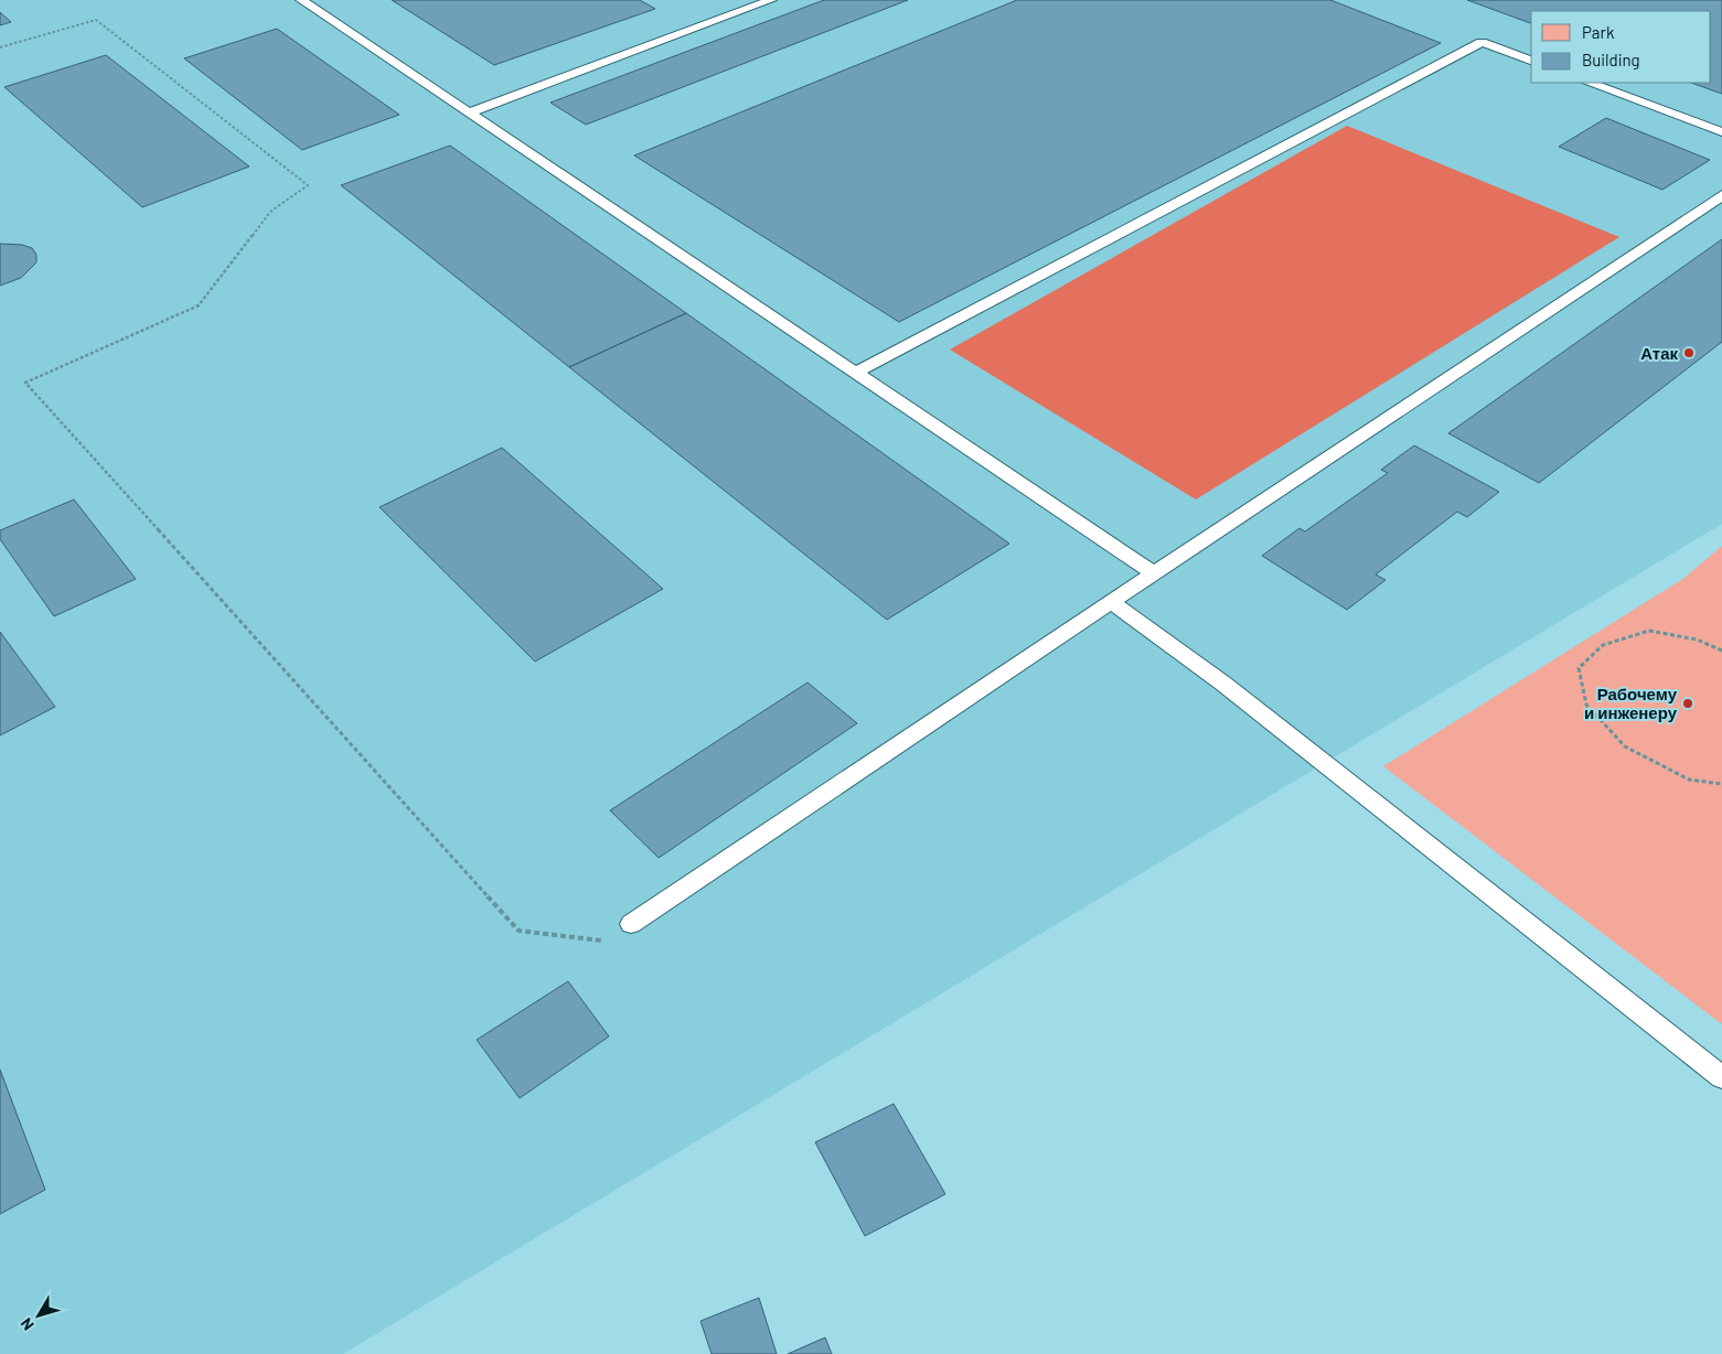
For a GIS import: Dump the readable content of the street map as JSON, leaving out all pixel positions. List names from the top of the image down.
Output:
{
  "places": ["Атак", "Рабочему и инженеру"],
  "legend": ["Park", "Building"],
  "north": "bottom left"
}
